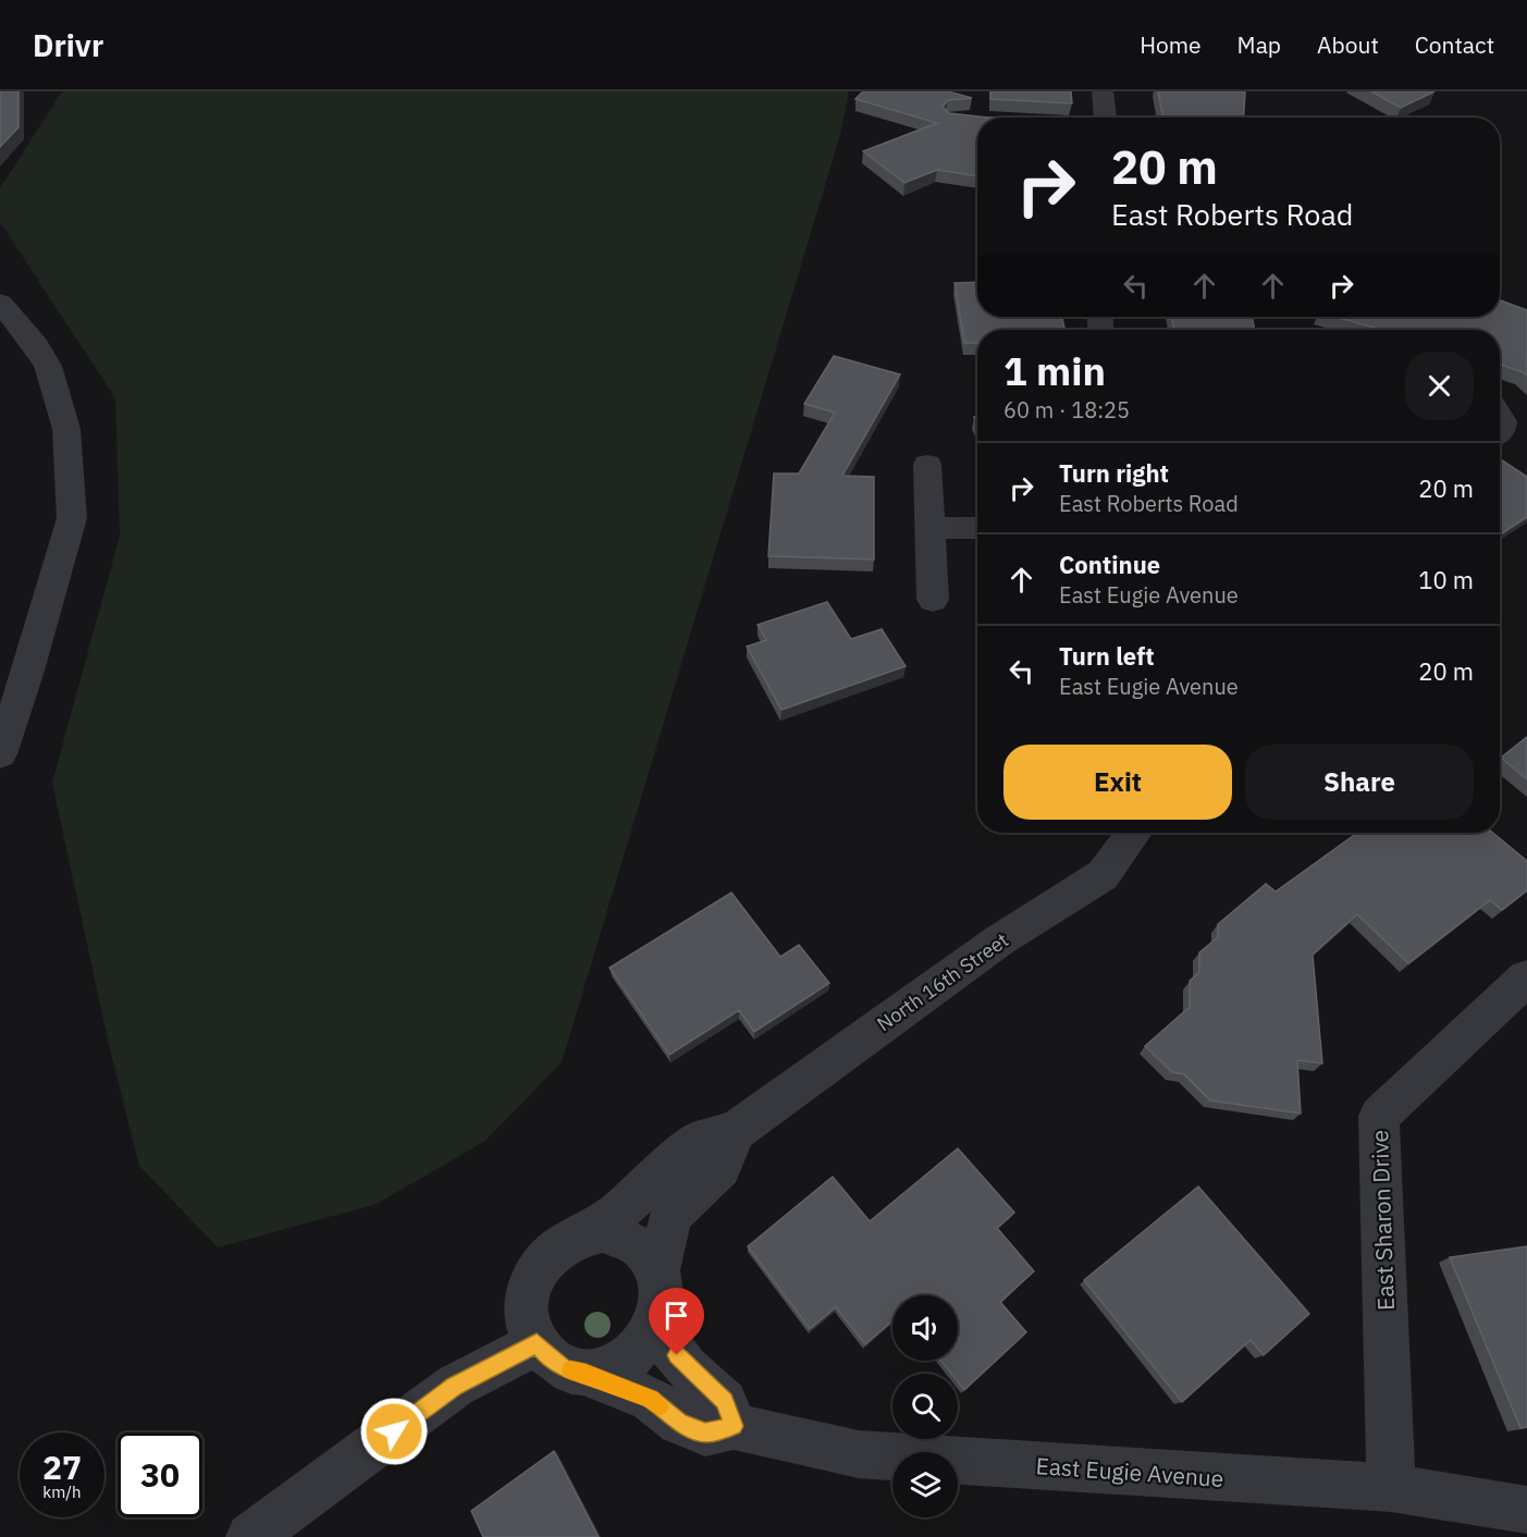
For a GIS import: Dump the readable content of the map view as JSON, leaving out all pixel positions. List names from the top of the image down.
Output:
{
  "streets": {
    "street": ["North 16th Street", "East Sharon Drive", "East Eugie Avenue"]
  },
  "crossings": [
    ["North 16th Street", "East Eugie Avenue"],
    ["East Sharon Drive", "East Eugie Avenue"]
  ],
  "page": {
    "header": "Drivr",
    "nav": [
      "Home",
      "Map",
      "About",
      "Contact"
    ],
    "turn": ["20 m", "East Roberts Road"],
    "heading": ["1 min", "60 m · 18:25"],
    "list": [
      {
        "name": "Turn right",
        "note": "East Roberts Road",
        "value": "20 m"
      },
      {
        "name": "Continue",
        "note": "East Eugie Avenue",
        "value": "10 m"
      },
      {
        "name": "Turn left",
        "note": "East Eugie Avenue",
        "value": "20 m"
      }
    ],
    "buttons": ["Exit", "Share"],
    "speed": "27 km/h",
    "limit": "30"
  }
}
